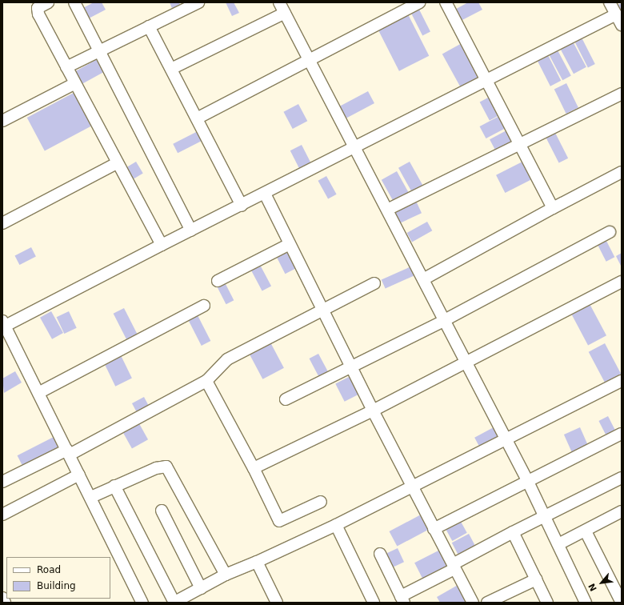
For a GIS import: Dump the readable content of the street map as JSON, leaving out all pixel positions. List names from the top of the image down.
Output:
{
  "legend": ["Road", "Building"],
  "north": "bottom left"
}
